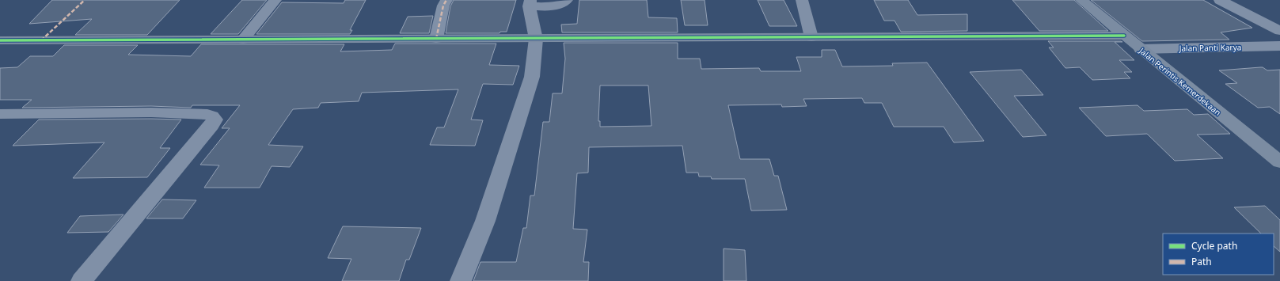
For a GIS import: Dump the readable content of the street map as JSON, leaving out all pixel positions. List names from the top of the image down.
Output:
{
  "streets": {
    "street": ["Jalan Panti Karya", "Jalan Perintis Kemerdekaan"]
  },
  "crossings": [
    ["Jalan Panti Karya", "Jalan Perintis Kemerdekaan"]
  ],
  "legend": ["Cycle path", "Path"]
}
